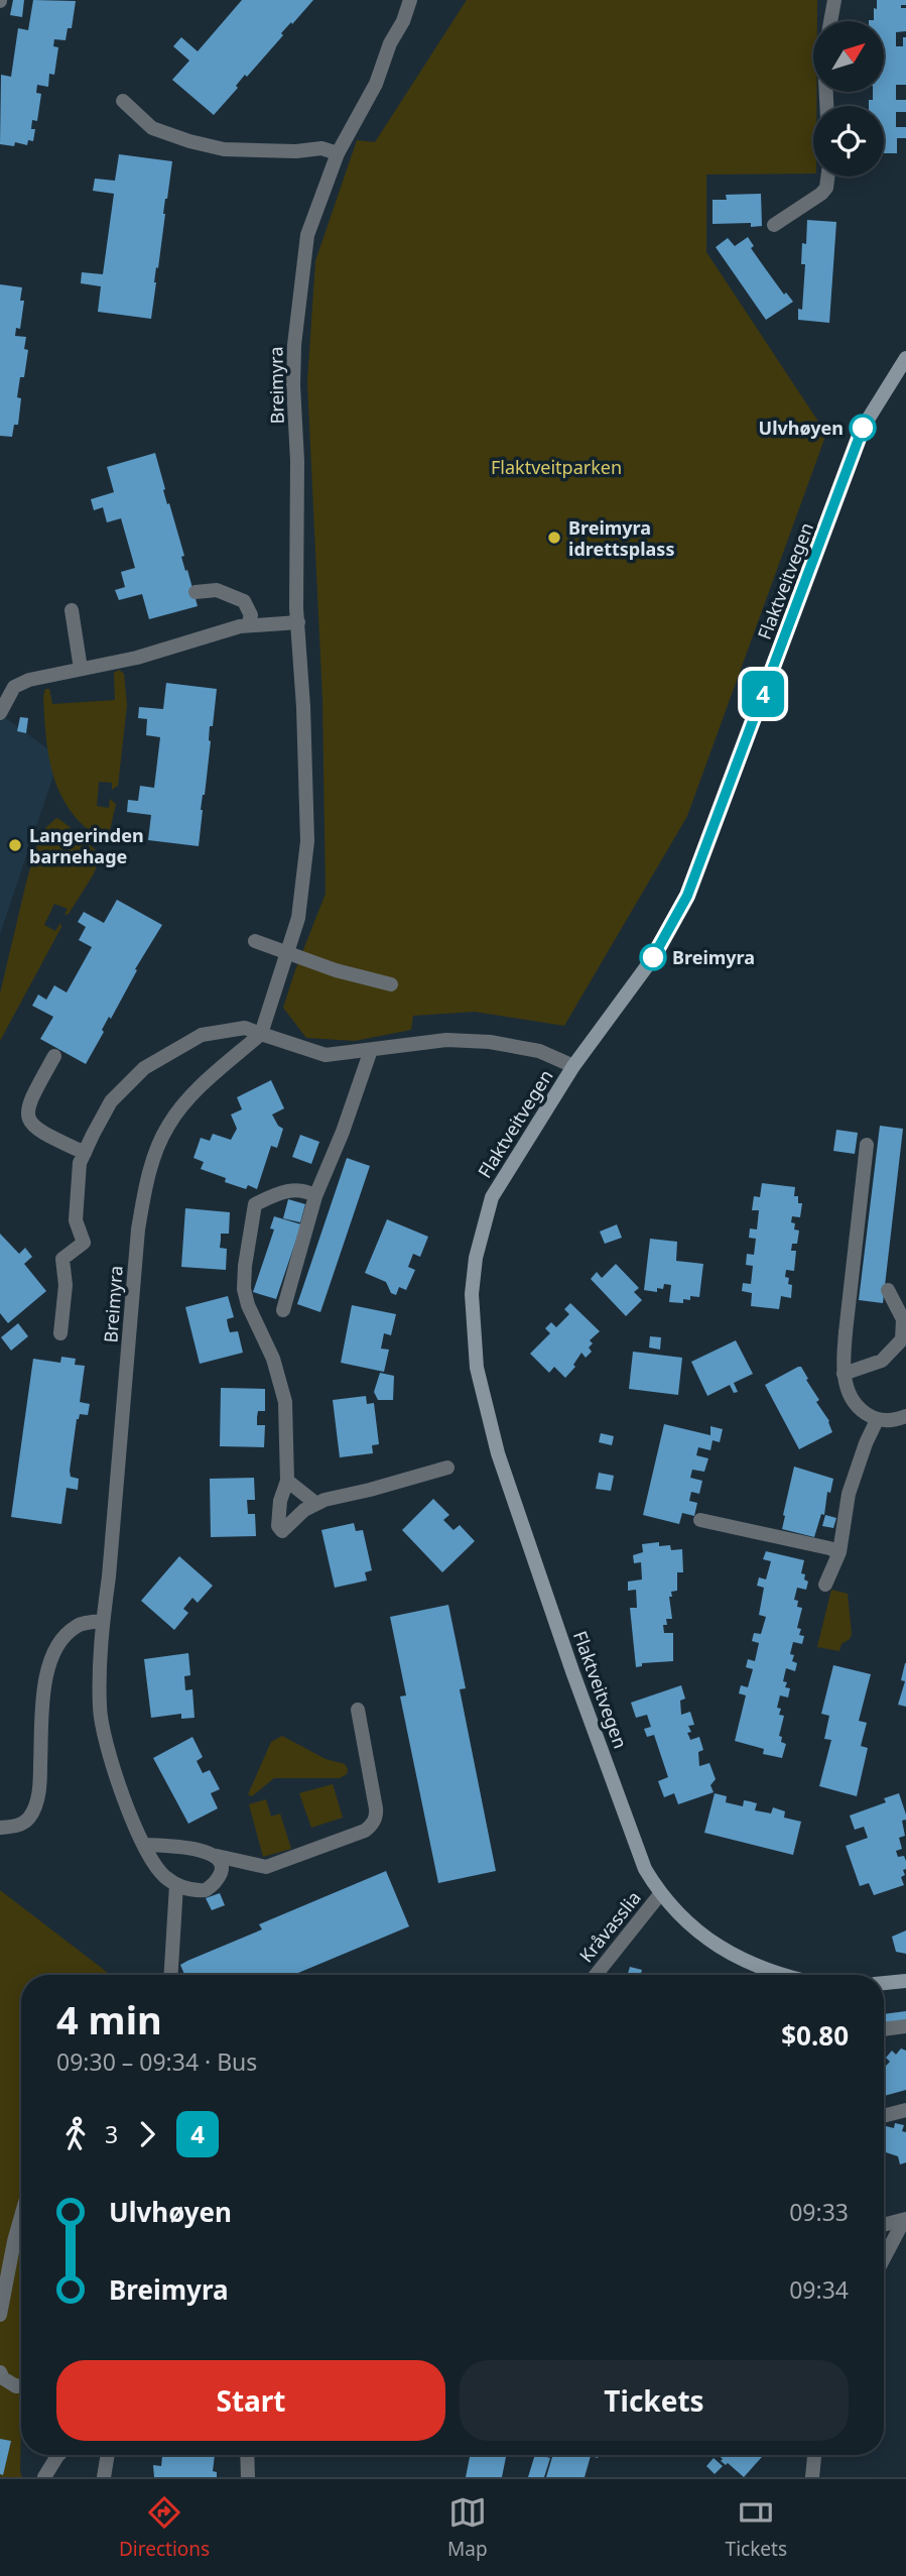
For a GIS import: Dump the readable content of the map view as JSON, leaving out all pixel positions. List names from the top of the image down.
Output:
{
  "streets": {
    "main road": ["Flaktveitvegen"],
    "street": ["Breimyra", "Kråvasslia"]
  },
  "crossings": [
    ["Flaktveitvegen", "Kråvasslia"]
  ],
  "parks": ["Flaktveitparken"],
  "places": [
    "Ulvhøyen",
    "Breimyra idrettsplass",
    "Langerinden barnehage",
    "Breimyra"
  ],
  "lines": ["bus line 4"],
  "north": "top right",
  "page": {
    "on_map": "4",
    "heading": ["4 min", "09:30 – 09:34 · Bus", "$0.80"],
    "legs": ["3", "4"],
    "list": [
      {
        "name": "Ulvhøyen",
        "value": "09:33"
      },
      {
        "name": "Breimyra",
        "value": "09:34"
      }
    ],
    "buttons": ["Start", "Tickets"],
    "tabs": ["Directions", "Map", "Tickets"]
  }
}
